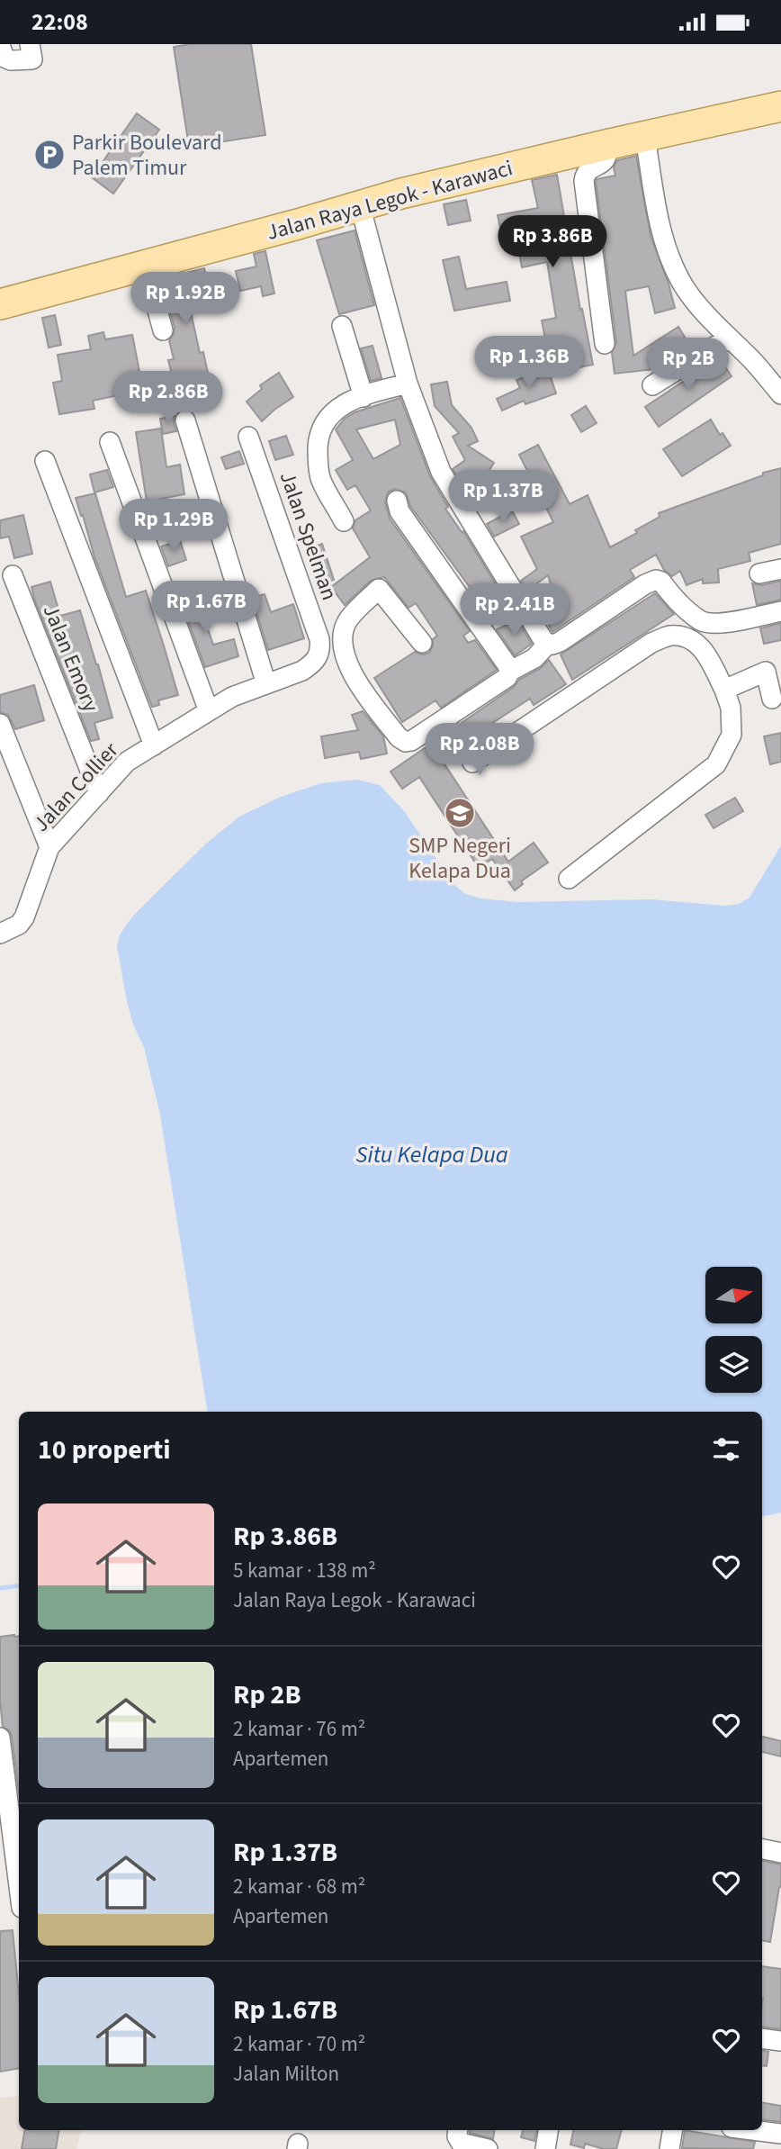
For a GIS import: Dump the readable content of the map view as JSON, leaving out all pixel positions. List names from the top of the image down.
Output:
{
  "streets": {
    "main road": ["Jalan Raya Legok - Karawaci"],
    "street": ["Jalan Spelman", "Jalan Emory", "Jalan Collier"]
  },
  "crossings": [
    ["Jalan Spelman", "Jalan Collier"],
    ["Jalan Emory", "Jalan Collier"]
  ],
  "water": ["Situ Kelapa Dua"],
  "places": {
    "parking": ["Parkir Boulevard Palem Timur"],
    "school or university": ["SMP Negeri Kelapa Dua"]
  },
  "north": "right",
  "page": {
    "status": "22:08",
    "price": [
      "Rp 3.86B",
      "Rp 1.92B",
      "Rp 1.36B",
      "Rp 2B",
      "Rp 2.86B",
      "Rp 1.37B",
      "Rp 1.29B",
      "Rp 1.67B",
      "Rp 2.41B",
      "Rp 2.08B"
    ],
    "heading": "10 properti",
    "list": [
      {
        "name": "Rp 3.86B",
        "note": "5 kamar · 138 m² · Jalan Raya Legok - Karawaci"
      },
      {
        "name": "Rp 2B",
        "note": "2 kamar · 76 m² · Apartemen"
      },
      {
        "name": "Rp 1.37B",
        "note": "2 kamar · 68 m² · Apartemen"
      },
      {
        "name": "Rp 1.67B",
        "note": "2 kamar · 70 m² · Jalan Milton"
      }
    ]
  }
}
